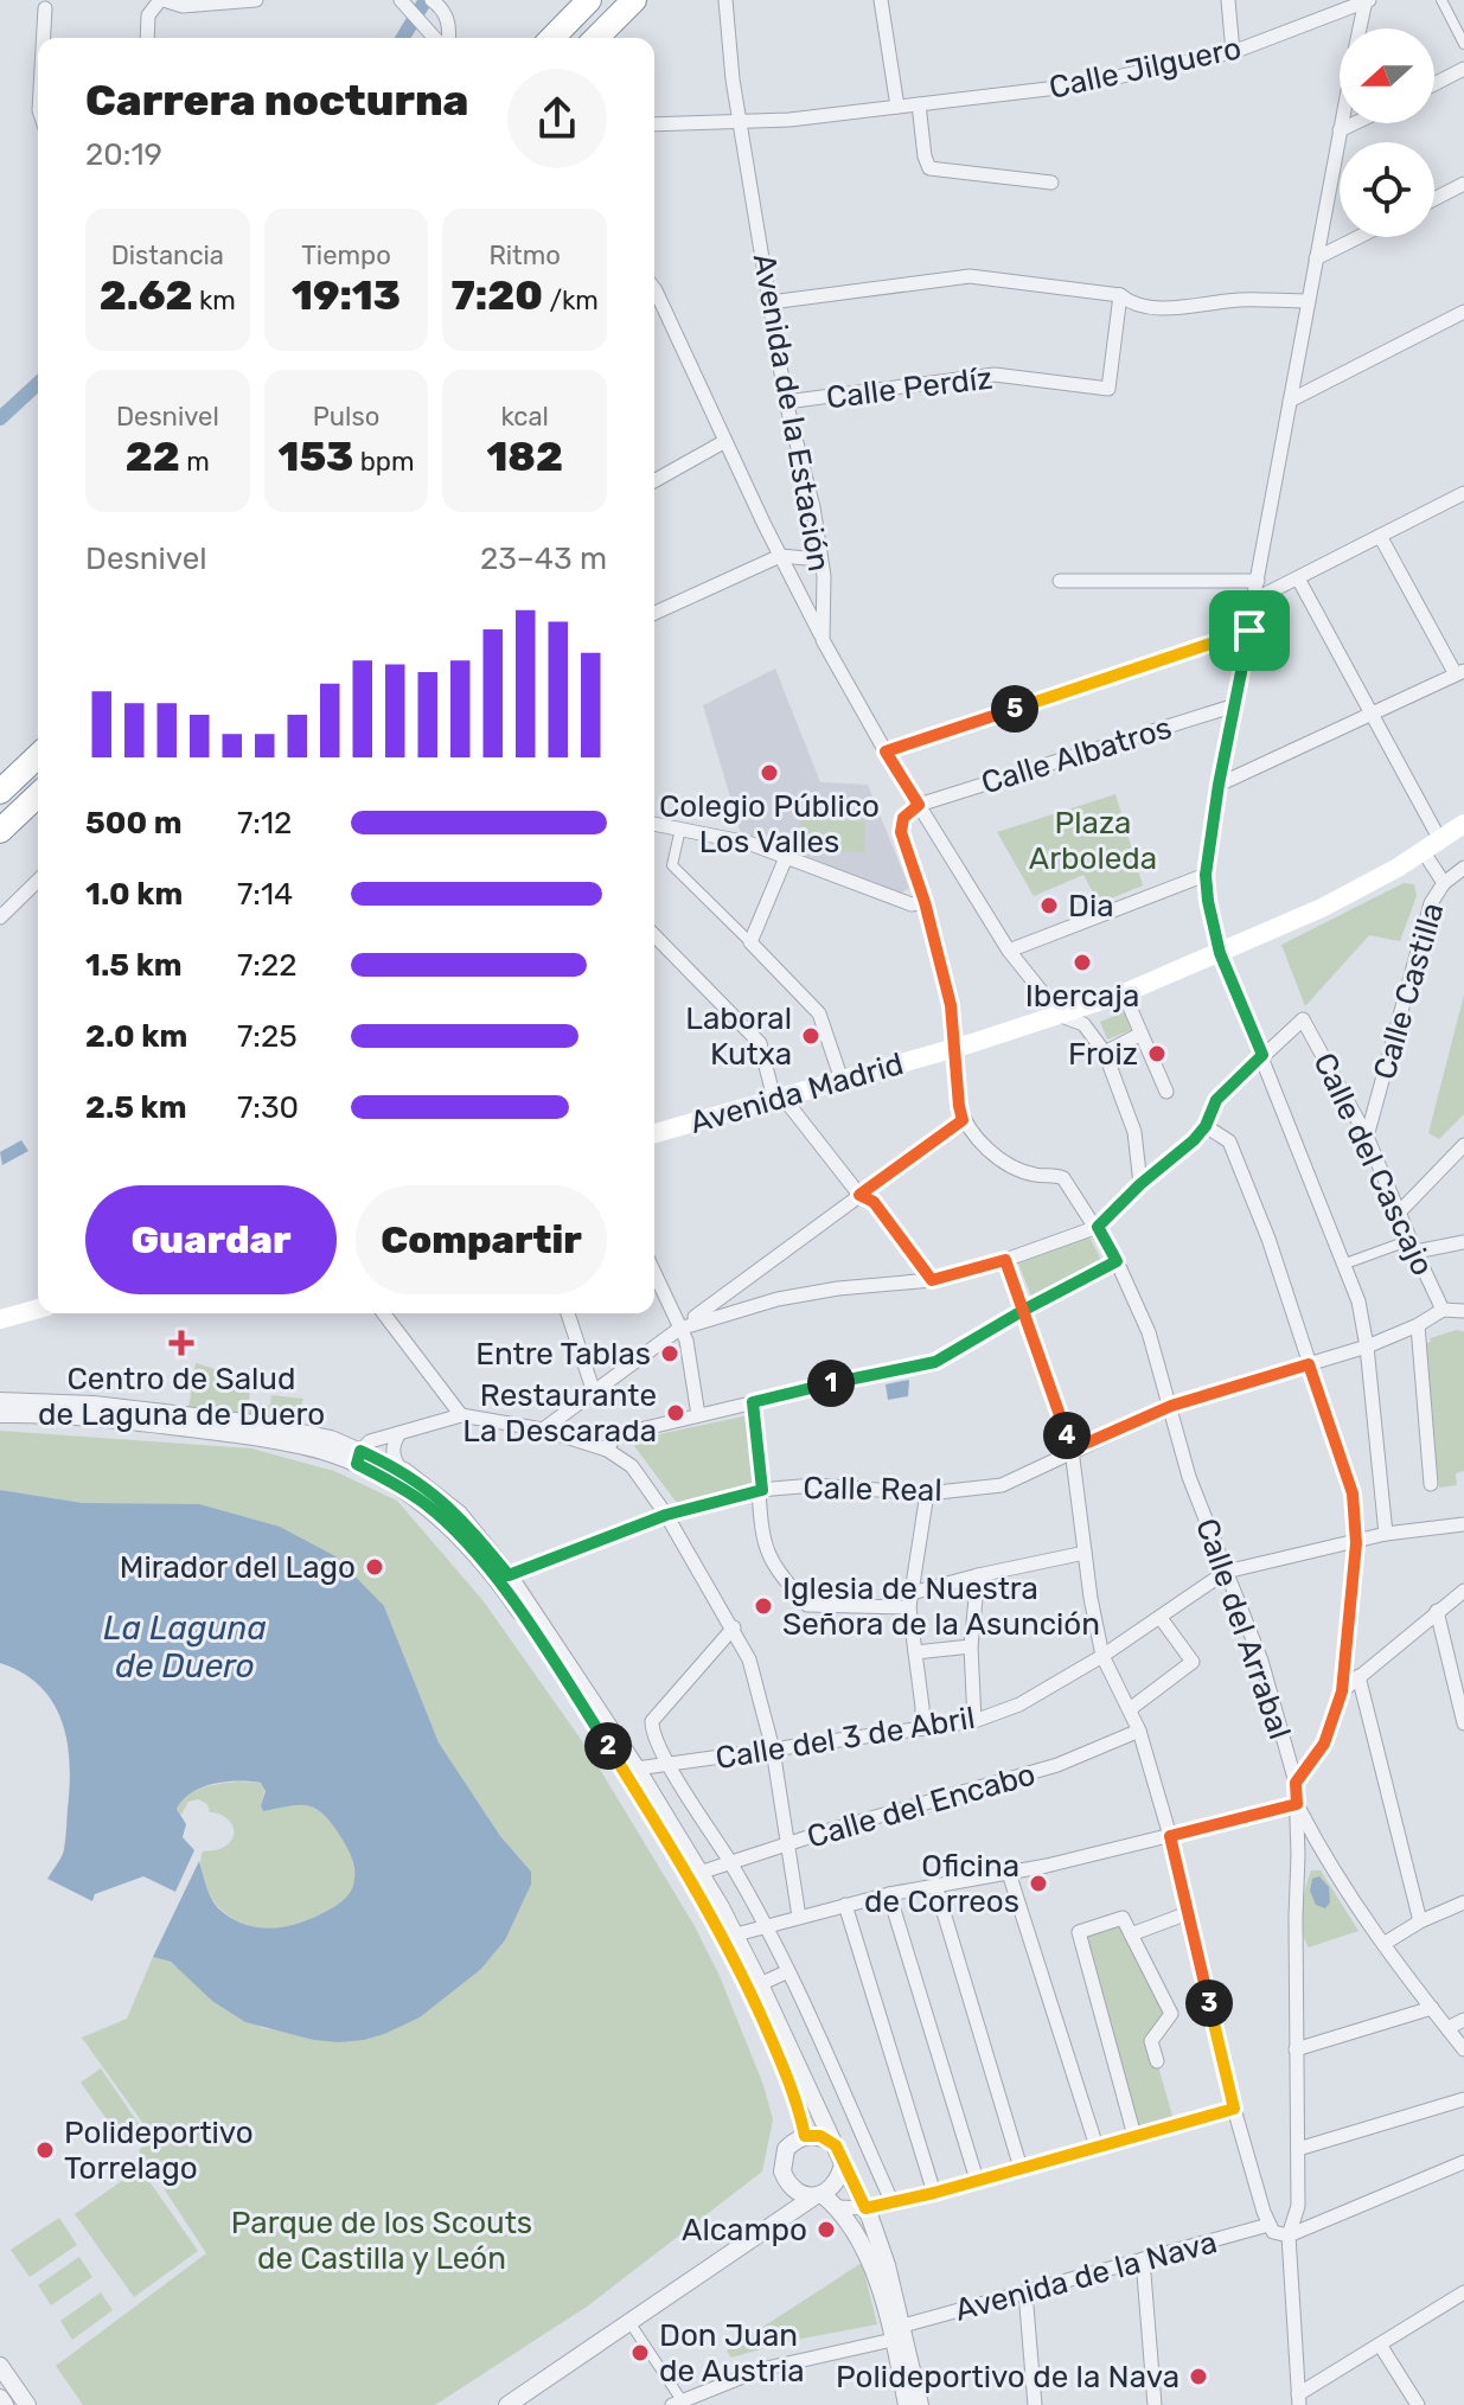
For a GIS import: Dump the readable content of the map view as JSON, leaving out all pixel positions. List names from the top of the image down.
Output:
{
  "streets": {
    "main road": ["Avenida Madrid"],
    "street": [
      "Calle Jilguero",
      "Calle Perdíz",
      "Avenida de la Estación",
      "Calle Albatros",
      "Calle Castilla",
      "Calle del Cascajo",
      "Calle Real",
      "Calle del Arrabal",
      "Calle del 3 de Abril",
      "Calle del Encabo",
      "Avenida de la Nava"
    ]
  },
  "crossings": [
    ["Calle Jilguero", "Avenida de la Estación"],
    ["Calle Perdíz", "Avenida de la Estación"],
    ["Avenida de la Estación", "Calle Albatros"],
    ["Avenida de la Estación", "Avenida Madrid"],
    ["Calle Castilla", "Avenida Madrid"],
    ["Calle Castilla", "Calle del Cascajo"],
    ["Calle del Cascajo", "Calle Real"],
    ["Calle Real", "Calle del Arrabal"],
    ["Calle del Arrabal", "Calle del 3 de Abril"]
  ],
  "water": ["La Laguna de Duero"],
  "parks": ["Plaza Arboleda", "Parque de los Scouts de Castilla y León"],
  "places": {
    "other": [
      "Colegio Público Los Valles",
      "Dia",
      "Ibercaja",
      "Laboral Kutxa",
      "Froiz",
      "Entre Tablas",
      "Restaurante La Descarada",
      "Mirador del Lago",
      "Iglesia de Nuestra Señora de la Asunción",
      "Oficina de Correos",
      "Polideportivo Torrelago",
      "Alcampo",
      "Don Juan de Austria",
      "Polideportivo de la Nava"
    ],
    "health": ["Centro de Salud de Laguna de Duero"]
  },
  "north": "left",
  "page": {
    "heading": ["Carrera nocturna", "20:19"],
    "stats": [
      ["Distancia", "2.62 km"],
      ["Tiempo", "19:13"],
      ["Ritmo", "7:20 /km"],
      ["Desnivel", "22 m"],
      ["Pulso", "153 bpm"],
      ["kcal", "182"]
    ],
    "chart": ["Desnivel", "23–43 m"],
    "pins": [
      "5",
      "1",
      "4",
      "2",
      "3"
    ],
    "list": [
      {
        "name": "500 m",
        "note": "7:12"
      },
      {
        "name": "1.0 km",
        "note": "7:14"
      },
      {
        "name": "1.5 km",
        "note": "7:22"
      },
      {
        "name": "2.0 km",
        "note": "7:25"
      },
      {
        "name": "2.5 km",
        "note": "7:30"
      }
    ],
    "buttons": ["Guardar", "Compartir"]
  }
}
